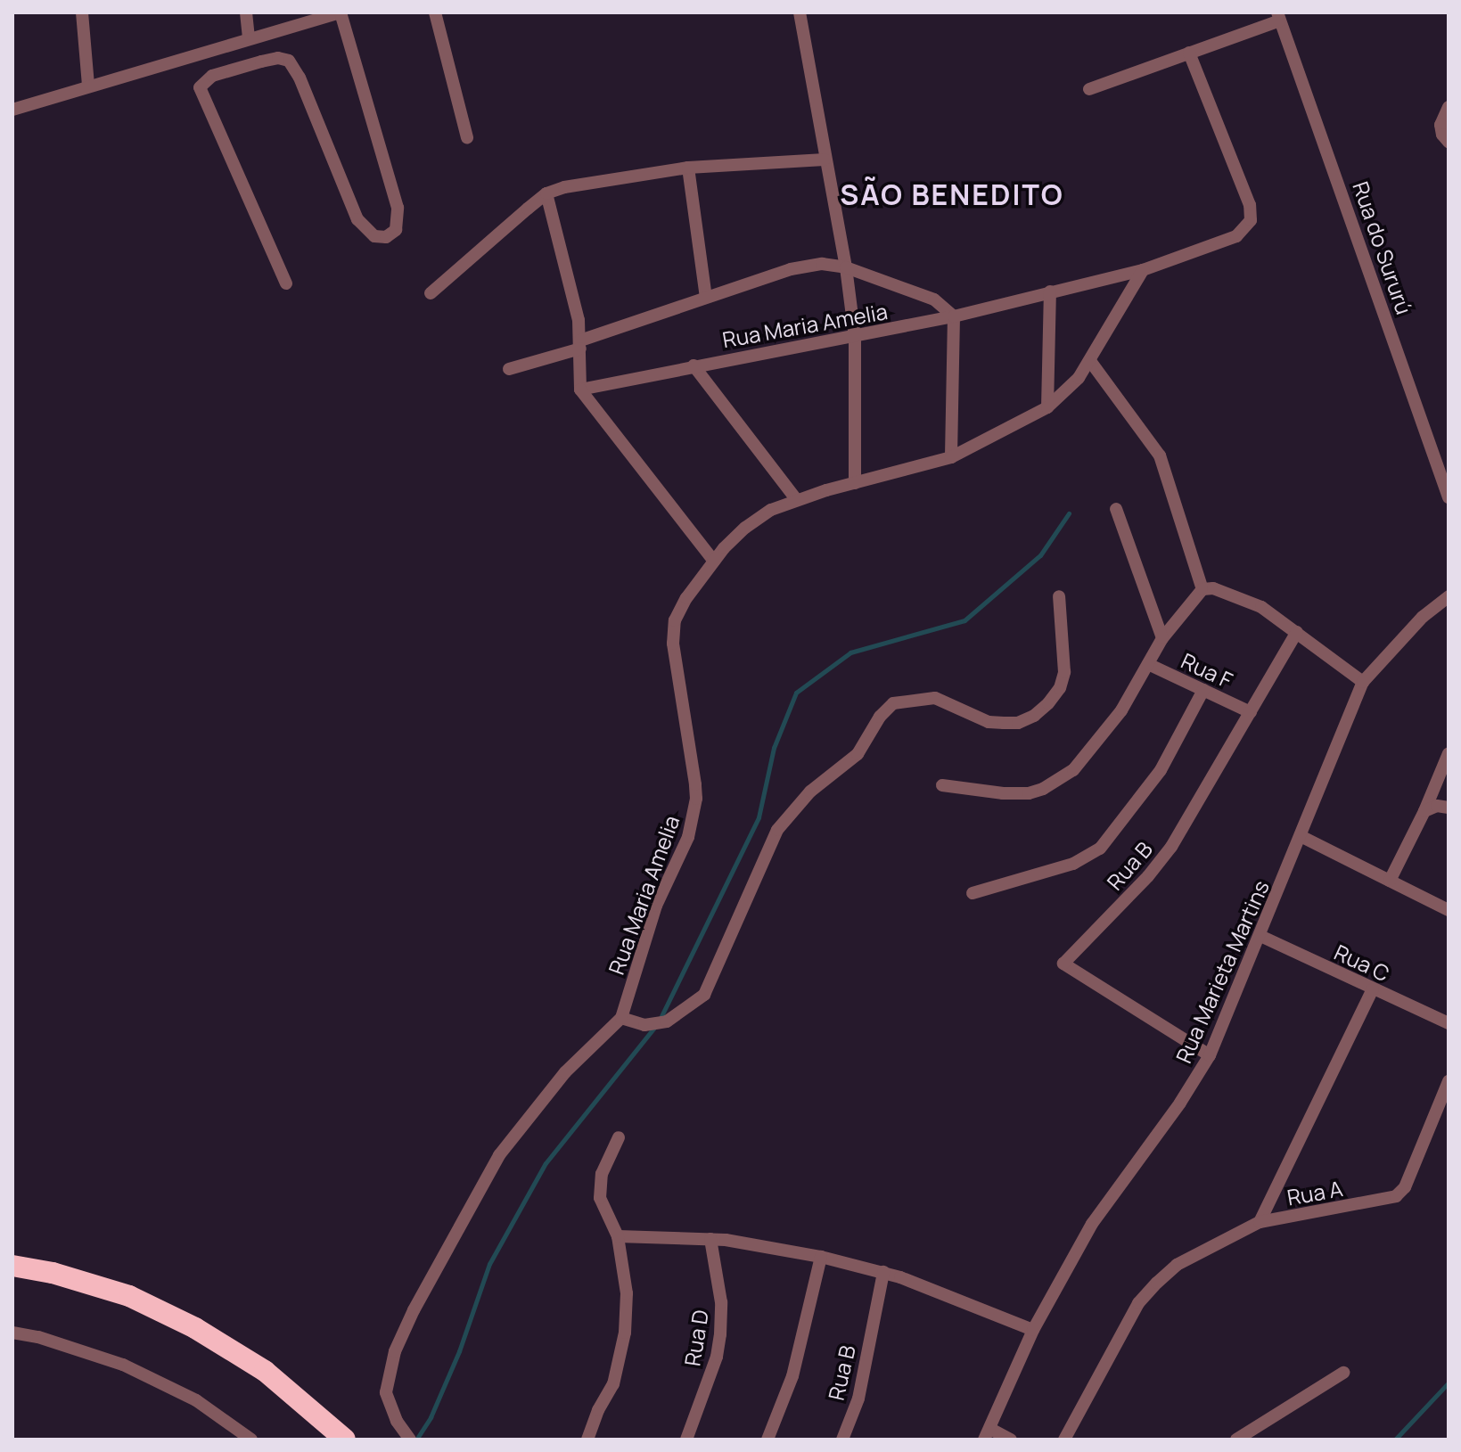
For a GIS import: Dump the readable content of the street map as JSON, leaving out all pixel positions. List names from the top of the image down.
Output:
{
  "streets": {
    "street": [
      "Rua do Sururú",
      "Rua Maria Amelia",
      "Rua F",
      "Rua B",
      "Rua C",
      "Rua Marieta Martins",
      "Rua A",
      "Rua D"
    ]
  },
  "crossings": [
    ["Rua F", "Rua B"],
    ["Rua B", "Rua Marieta Martins"],
    ["Rua C", "Rua Marieta Martins"]
  ],
  "districts": ["SÃO BENEDITO"]
}
